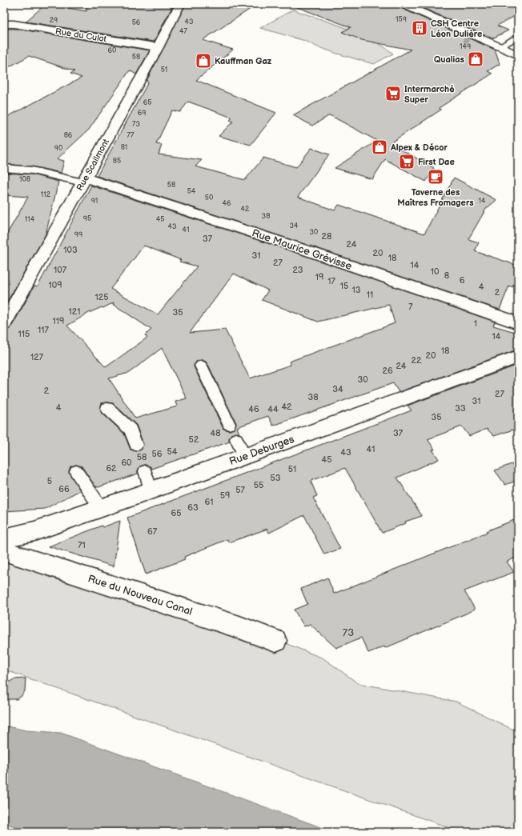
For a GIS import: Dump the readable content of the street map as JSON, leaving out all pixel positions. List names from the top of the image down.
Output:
{
  "streets": {
    "street": [
      "Rue du Culot",
      "Rue Scailmont",
      "Rue Maurice Grévisse",
      "Rue Deburges",
      "Rue du Nouveau Canal"
    ]
  },
  "crossings": [
    ["Rue du Culot", "Rue Scailmont"],
    ["Rue Scailmont", "Rue Maurice Grévisse"]
  ],
  "places": {
    "building": ["CSH Centre Léon Dulière"],
    "shop": ["Qualias", "Kauffman Gaz", "Alpex & Décor"],
    "supermarket": ["Intermarché Super", "First Dae"],
    "cafe": ["Taverne des Maîtres Fromagers"]
  },
  "house_numbers": [
    "159",
    "29",
    "43",
    "56",
    "47",
    "149",
    "60",
    "58",
    "51",
    "65",
    "69",
    "73",
    "86",
    "77",
    "81",
    "90",
    "85",
    "108",
    "58",
    "54",
    "112",
    "50",
    "91",
    "14",
    "46",
    "42",
    "38",
    "95",
    "114",
    "45",
    "34",
    "43",
    "41",
    "30",
    "99",
    "28",
    "37",
    "24",
    "103",
    "20",
    "31",
    "18",
    "27",
    "14",
    "107",
    "23",
    "10",
    "8",
    "19",
    "6",
    "17",
    "109",
    "15",
    "4",
    "13",
    "2",
    "11",
    "125",
    "7",
    "121",
    "35",
    "119",
    "1",
    "117",
    "115",
    "14",
    "18",
    "20",
    "127",
    "22",
    "24",
    "26",
    "30",
    "34",
    "2",
    "27",
    "38",
    "31",
    "42",
    "4",
    "33",
    "46",
    "44",
    "35",
    "48",
    "37",
    "52",
    "41",
    "54",
    "43",
    "56",
    "58",
    "45",
    "60",
    "62",
    "51",
    "53",
    "5",
    "55",
    "66",
    "57",
    "59",
    "61",
    "63",
    "65",
    "67",
    "71",
    "73"
  ]
}
